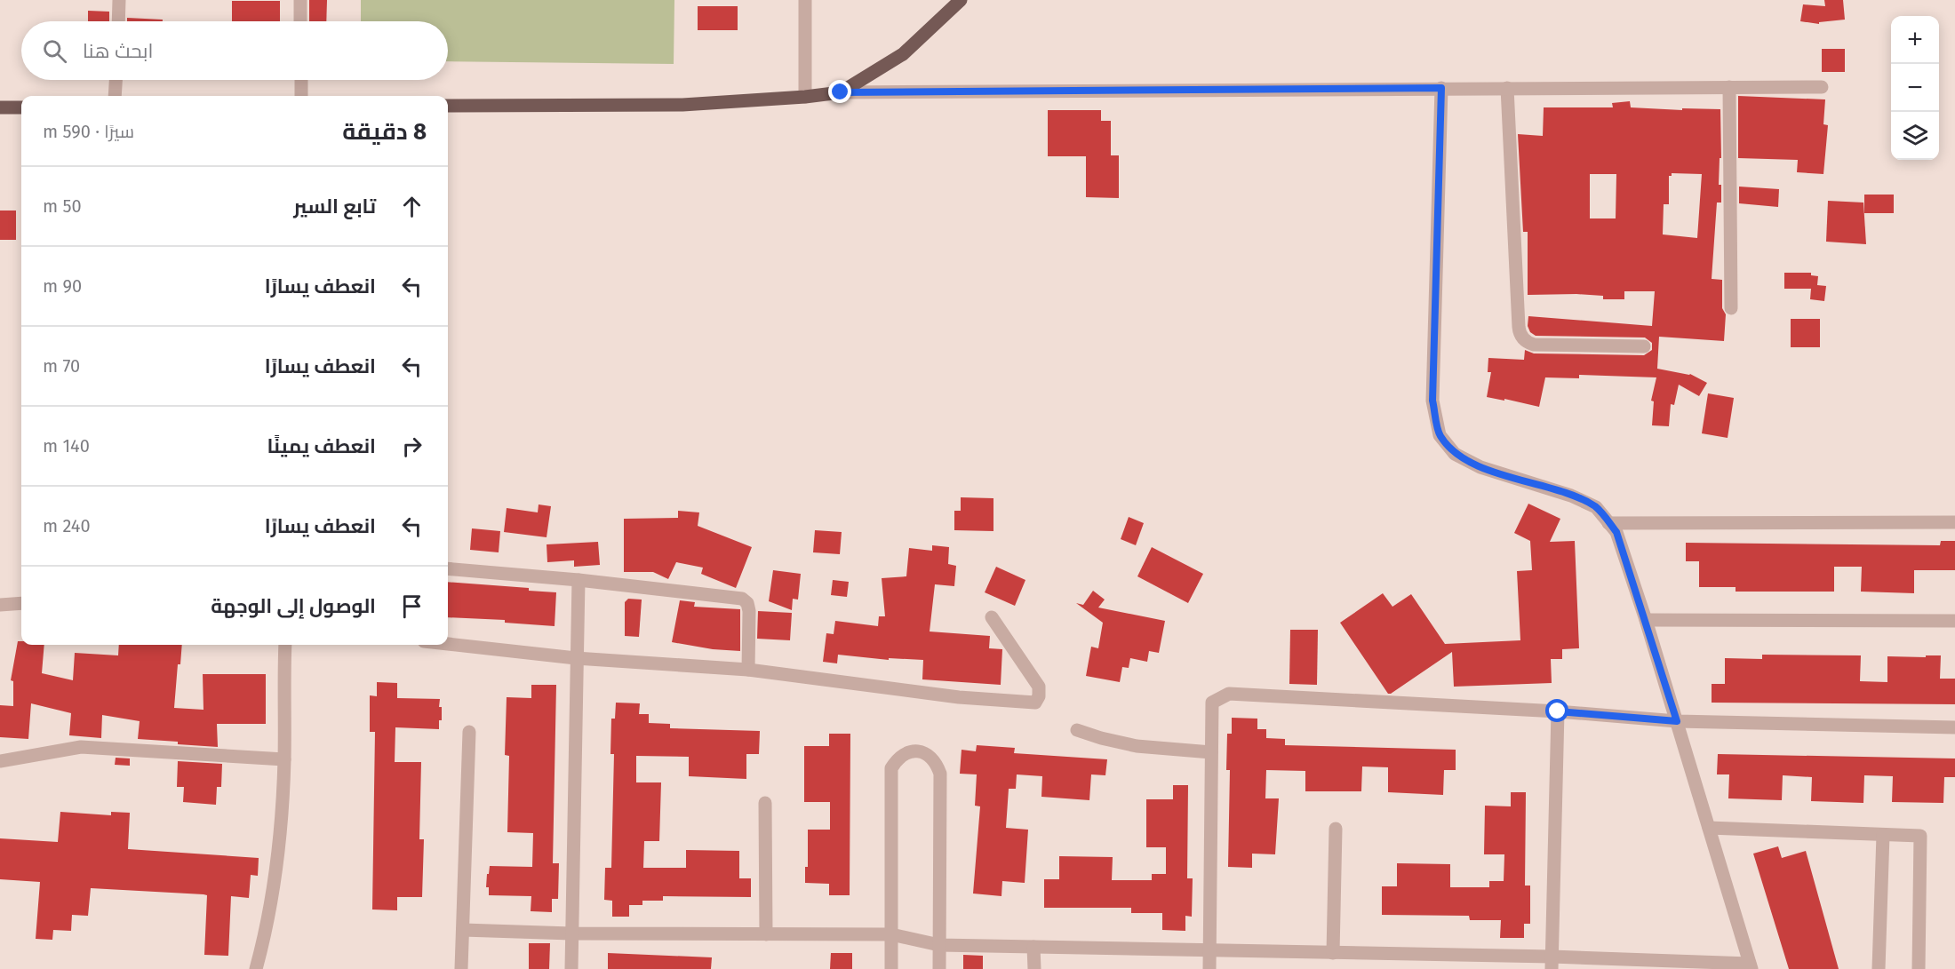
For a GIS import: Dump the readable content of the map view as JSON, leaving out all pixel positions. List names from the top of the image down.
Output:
{
  "page": {
    "map_buttons": ["+", "−"],
    "search": "ابحث هنا",
    "heading": ["8 دقيقة", "سيرًا · 590 m"],
    "list": [
      ["تابع السير", "50 m"],
      ["انعطف يسارًا", "90 m"],
      ["انعطف يسارًا", "70 m"],
      ["انعطف يمينًا", "140 m"],
      ["انعطف يسارًا", "240 m"],
      "الوصول إلى الوجهة"
    ]
  }
}
